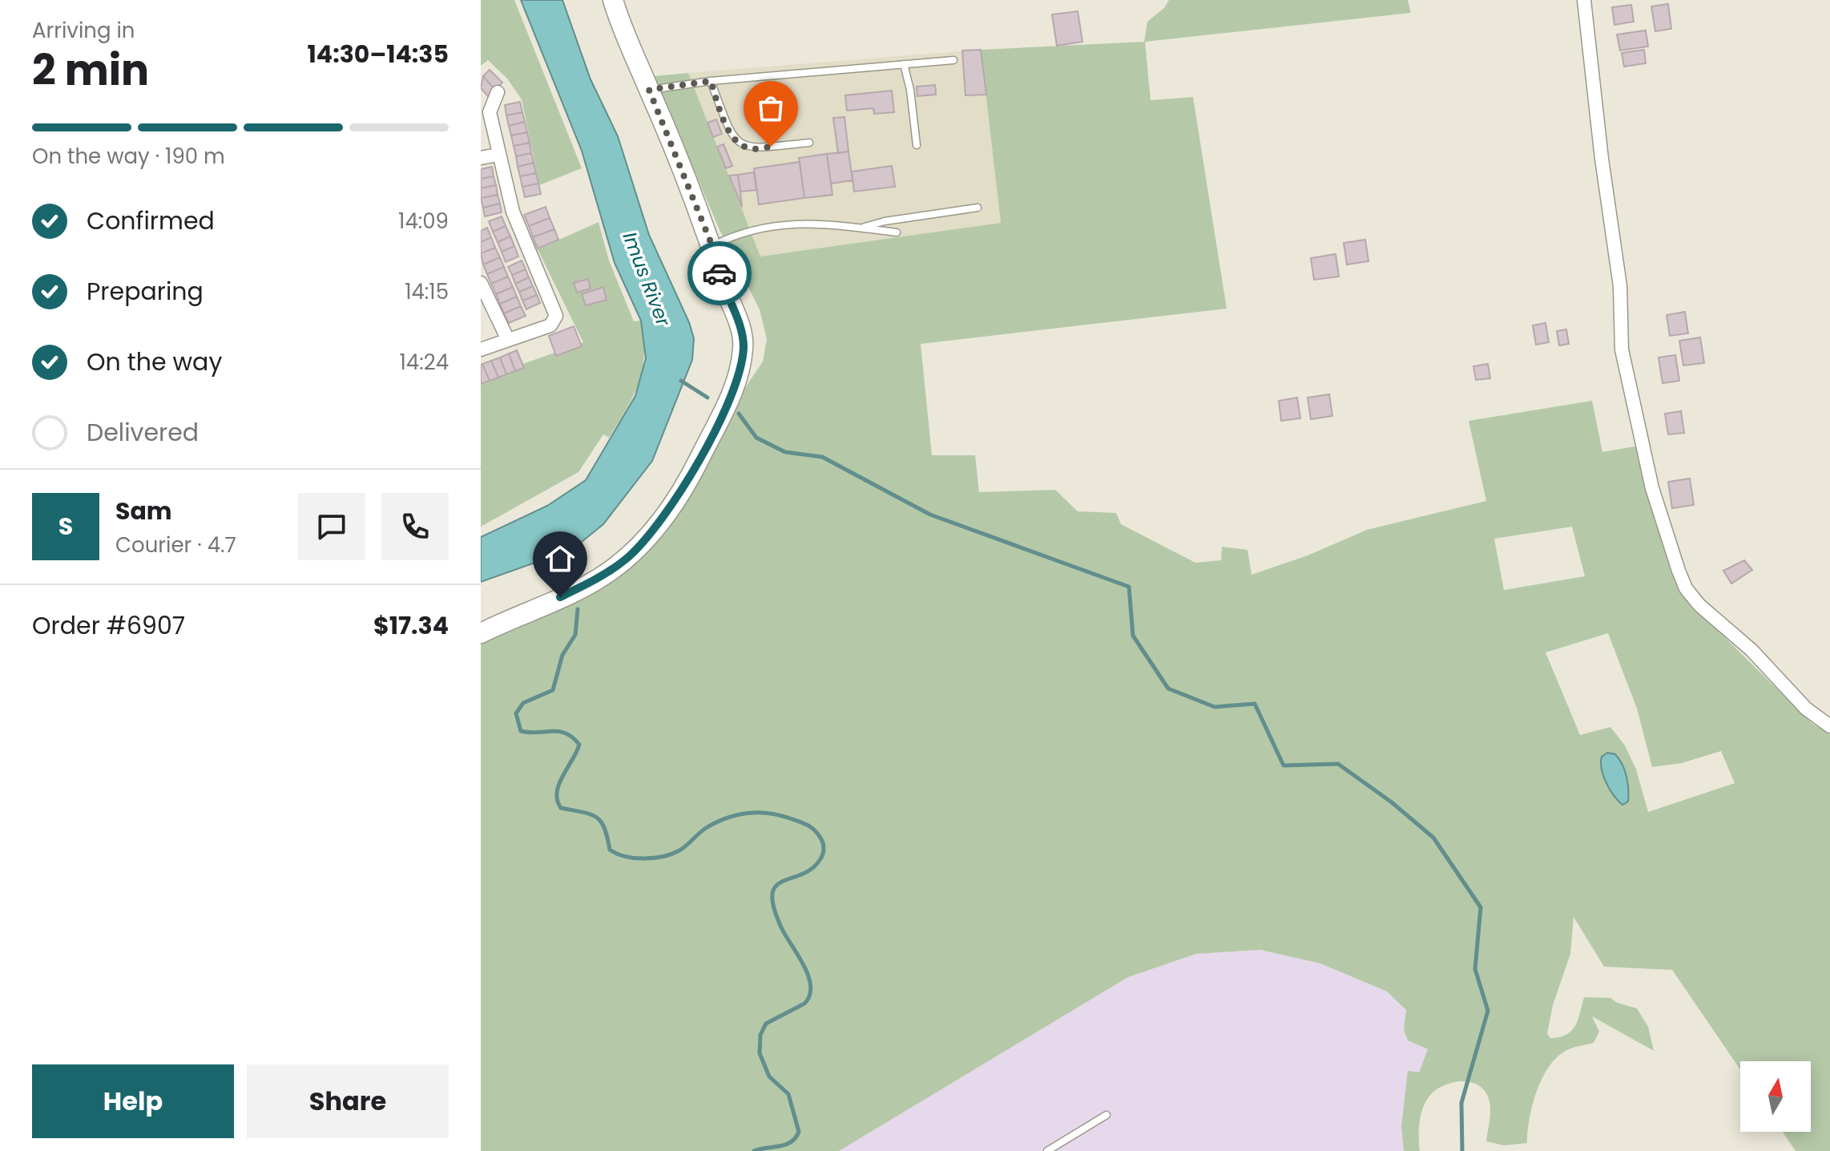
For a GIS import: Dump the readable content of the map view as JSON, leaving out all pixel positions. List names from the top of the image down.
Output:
{
  "water": ["Imus River"],
  "north": "top",
  "page": {
    "heading": ["2 min", "Arriving in", "14:30–14:35"],
    "panel": [
      "Sam",
      "Courier · 4.7",
      "Order #6907",
      "$17.34"
    ],
    "bar": "On the way · 190 m",
    "list": [
      ["Confirmed", "14:09"],
      ["Preparing", "14:15"],
      ["On the way", "14:24"],
      "Delivered"
    ],
    "round": "S",
    "buttons": ["Help", "Share"]
  }
}
